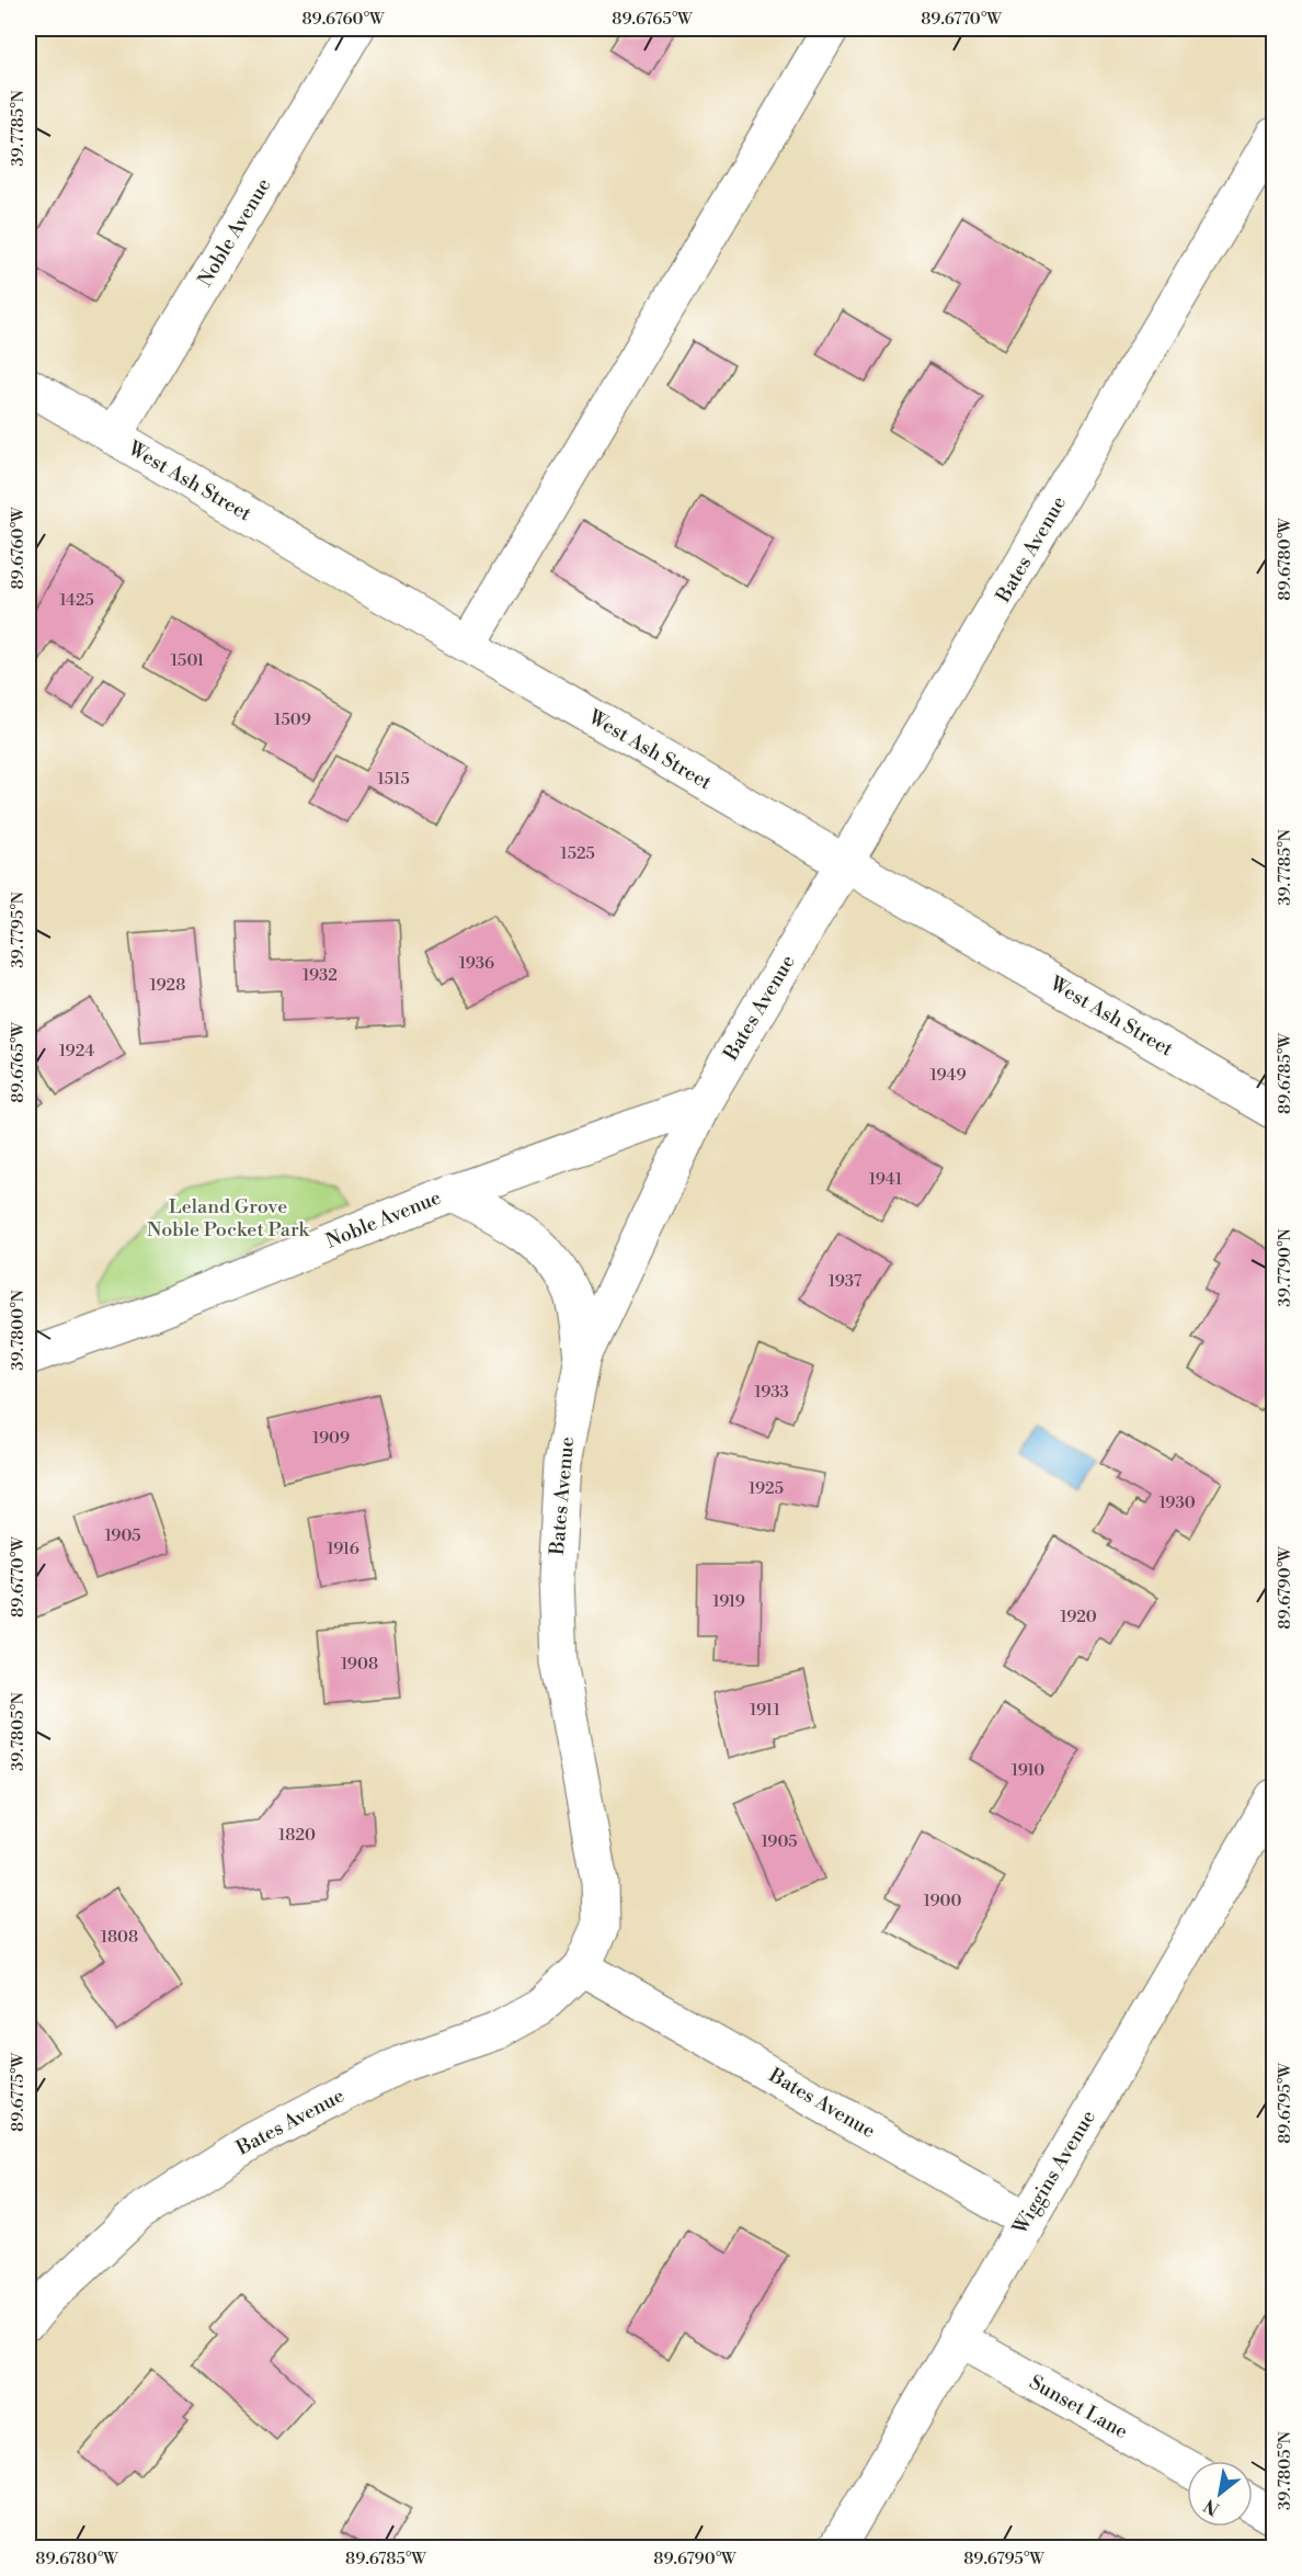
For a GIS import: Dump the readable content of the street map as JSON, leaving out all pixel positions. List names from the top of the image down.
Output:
{
  "streets": {
    "street": [
      "Noble Avenue",
      "West Ash Street",
      "Bates Avenue",
      "Wiggins Avenue",
      "Sunset Lane"
    ]
  },
  "crossings": [
    ["Noble Avenue", "West Ash Street"],
    ["Noble Avenue", "Bates Avenue"],
    ["West Ash Street", "Bates Avenue"],
    ["Bates Avenue", "Wiggins Avenue"],
    ["Wiggins Avenue", "Sunset Lane"]
  ],
  "parks": ["Leland Grove Noble Pocket Park"],
  "house_numbers": [
    "1425",
    "1501",
    "1509",
    "1515",
    "1525",
    "1936",
    "1932",
    "1928",
    "1924",
    "1949",
    "1941",
    "1937",
    "1933",
    "1909",
    "1925",
    "1930",
    "1905",
    "1916",
    "1919",
    "1920",
    "1908",
    "1911",
    "1910",
    "1820",
    "1905",
    "1900",
    "1808"
  ],
  "north": "bottom left",
  "coordinates": [
    "89.6760°W",
    "89.6765°W",
    "89.6770°W",
    "39.7785°N",
    "89.6780°W",
    "39.7795°N",
    "89.6785°W",
    "39.7790°N",
    "39.7800°N",
    "89.6790°W",
    "39.7805°N",
    "89.6775°W",
    "89.6795°W"
  ]
}
